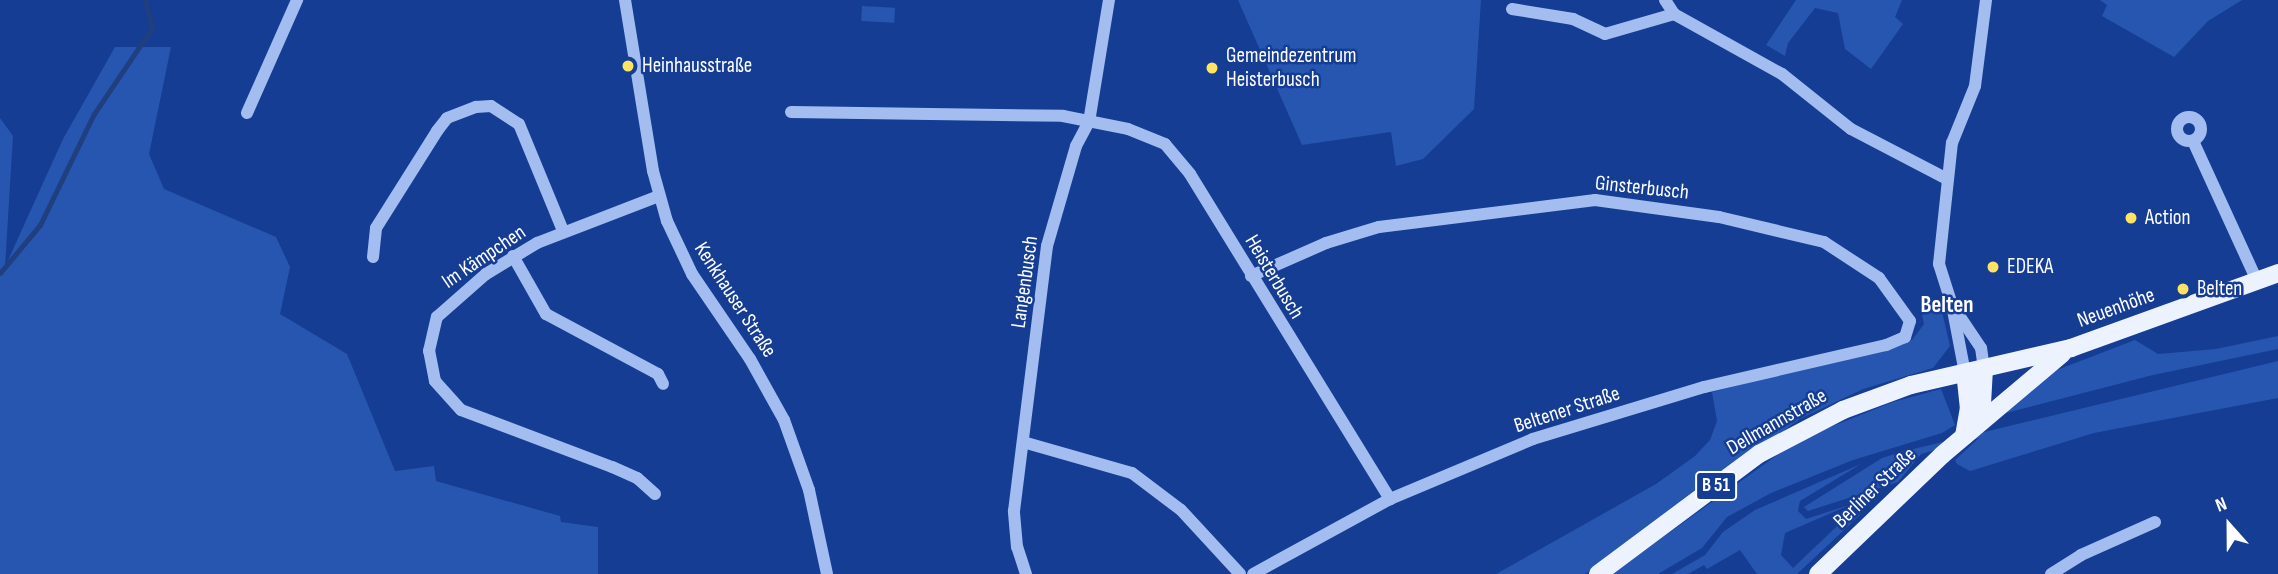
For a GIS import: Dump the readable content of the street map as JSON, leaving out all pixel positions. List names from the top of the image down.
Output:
{
  "streets": {
    "main road": [
      "Neuenhöhe",
      "Dellmannstraße",
      "B 51",
      "Berliner Straße"
    ],
    "street": [
      "Ginsterbusch",
      "Im Kämpchen",
      "Heisterbusch",
      "Langenbusch",
      "Kenkhauser Straße",
      "Beltener Straße"
    ]
  },
  "crossings": [
    ["Ginsterbusch", "Heisterbusch"],
    ["Ginsterbusch", "Beltener Straße"],
    ["Im Kämpchen", "Kenkhauser Straße"],
    ["Heisterbusch", "Langenbusch"],
    ["Heisterbusch", "Beltener Straße"],
    ["Neuenhöhe", "Dellmannstraße"],
    ["Neuenhöhe", "Berliner Straße"]
  ],
  "districts": ["Belten"],
  "places": [
    "Heinhausstraße",
    "Gemeindezentrum Heisterbusch",
    "Action",
    "EDEKA",
    "Belten"
  ],
  "north": "top"
}
